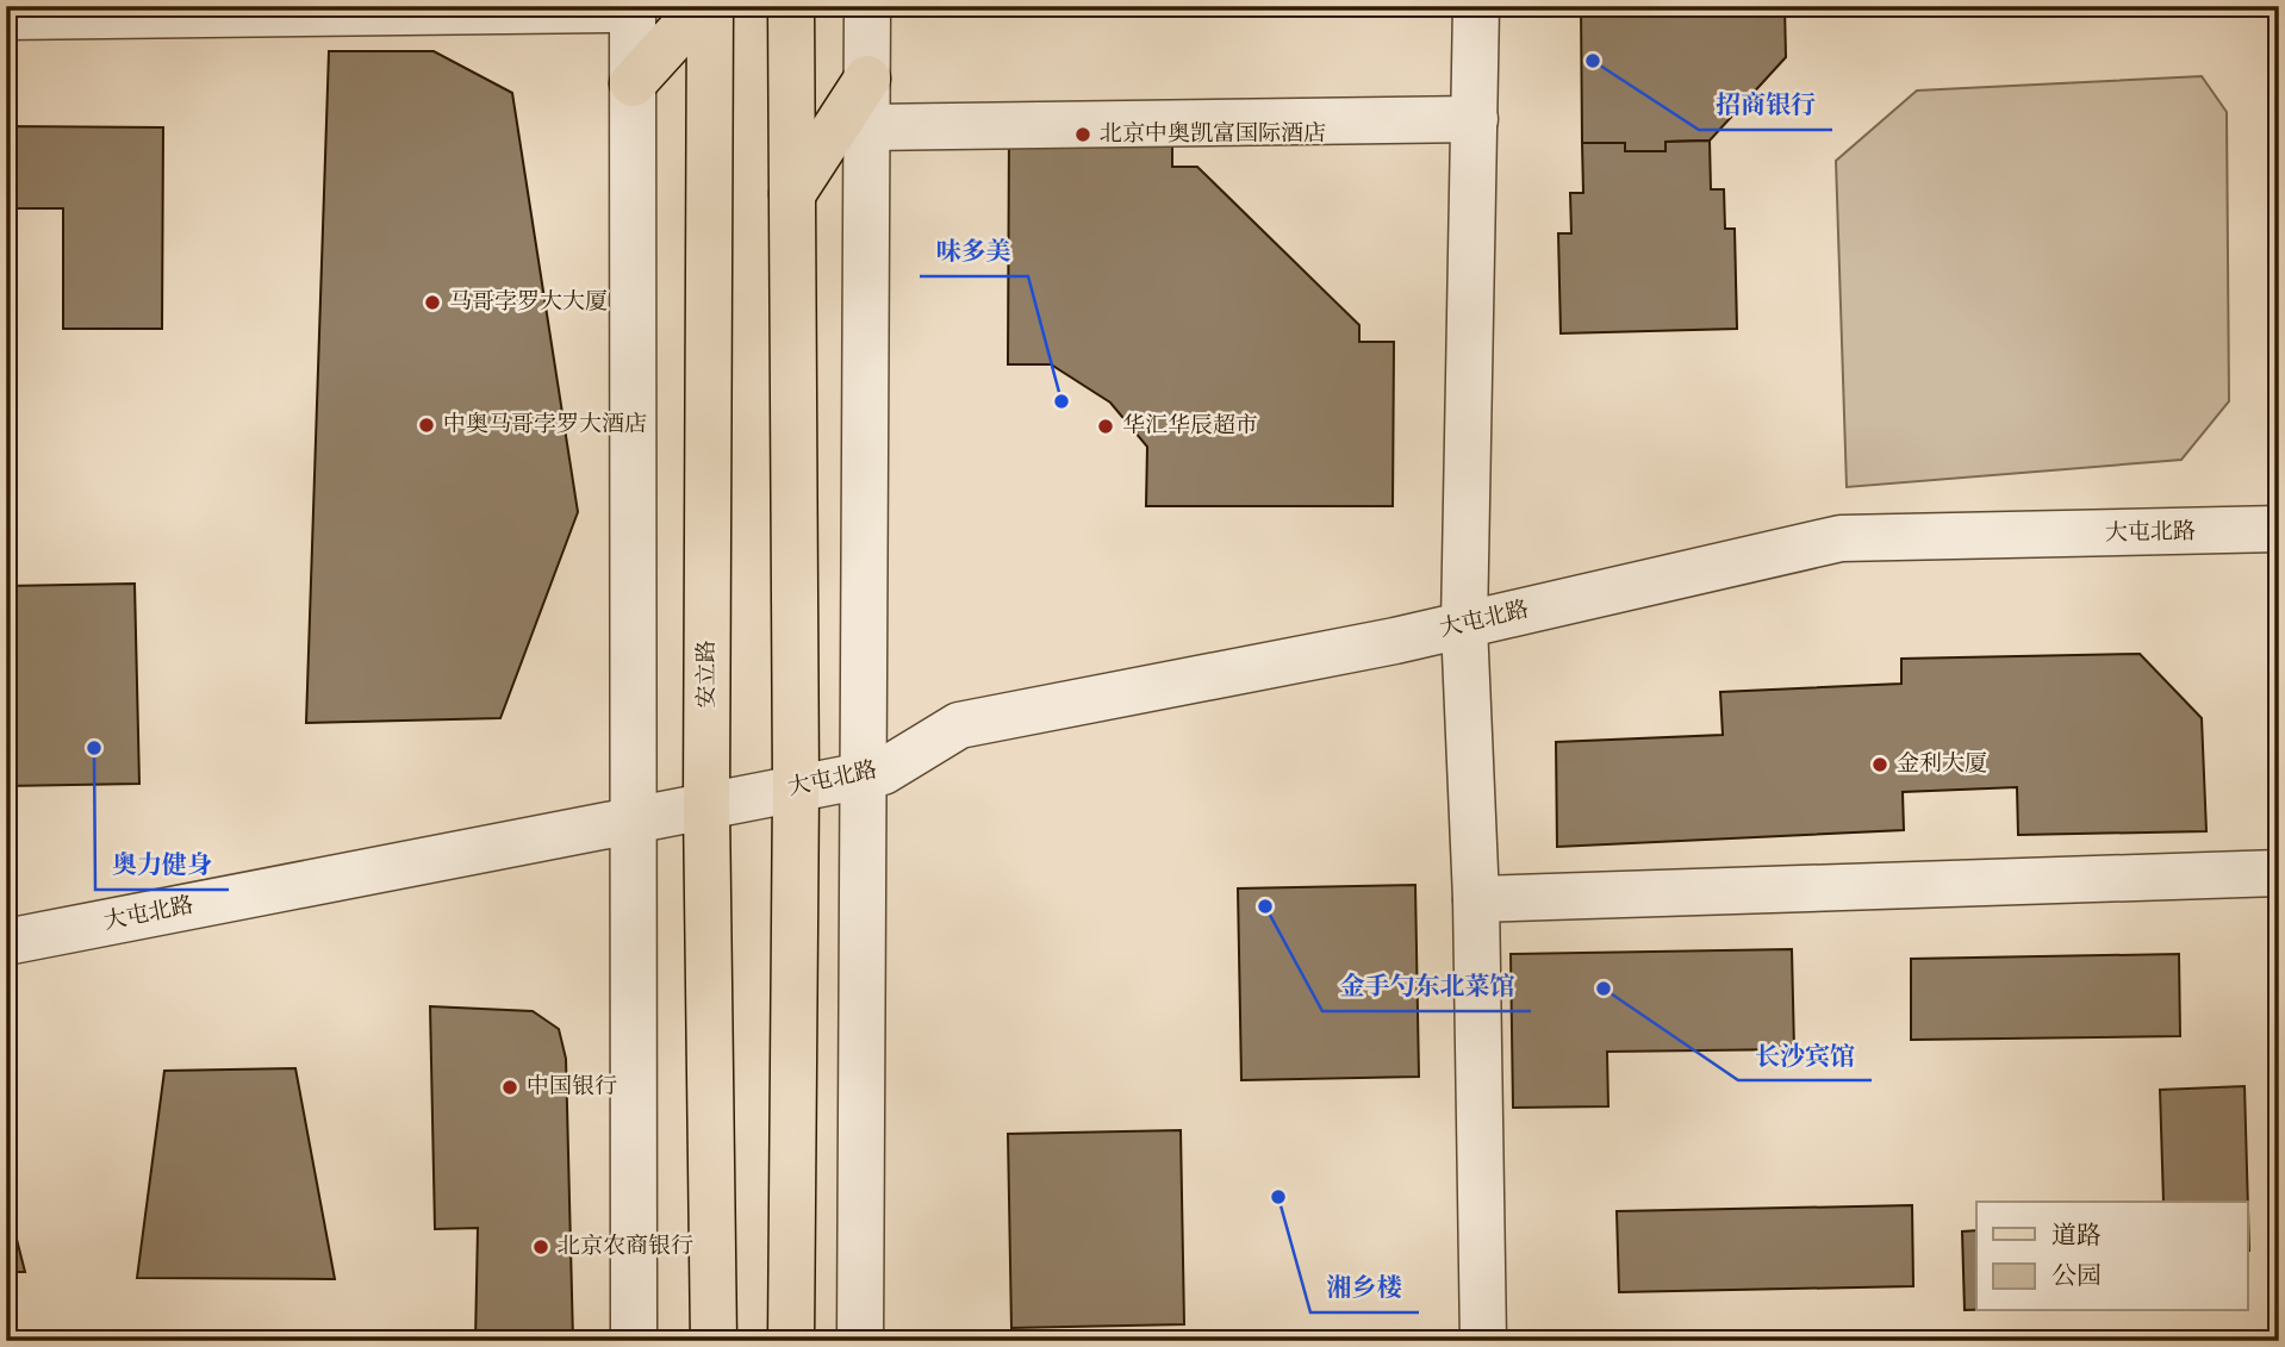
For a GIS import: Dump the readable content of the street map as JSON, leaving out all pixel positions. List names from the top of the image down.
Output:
{
  "streets": {
    "main road": ["安立路"],
    "street": ["大屯北路"]
  },
  "crossings": [
    ["大屯北路", "安立路"]
  ],
  "places": [
    "招商银行",
    "北京中奥凯富国际酒店",
    "马哥孛罗大大厦",
    "味多美",
    "中奥马哥孛罗大酒店",
    "华汇华辰超市",
    "奥力健身",
    "金利大厦",
    "金手勺东北菜馆",
    "长沙宾馆",
    "中国银行",
    "湘乡楼",
    "北京农商银行"
  ],
  "legend": ["道路", "公园"]
}
